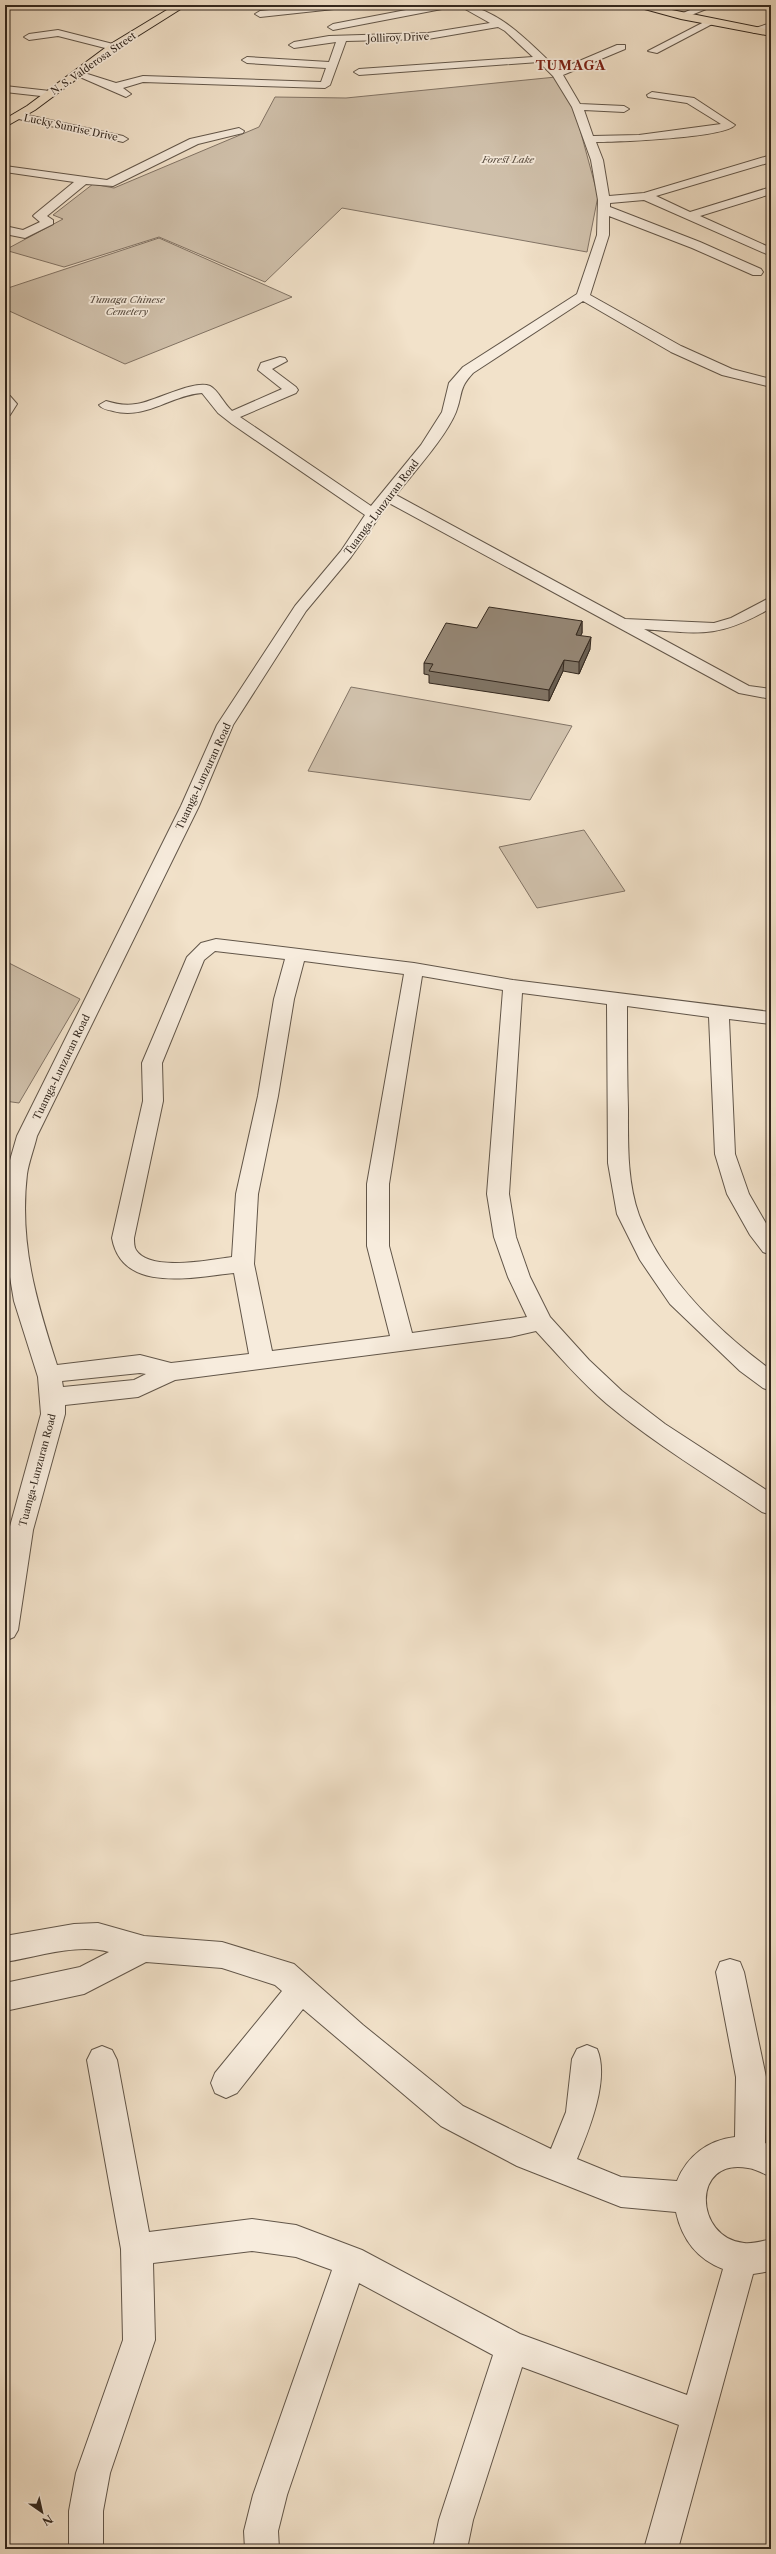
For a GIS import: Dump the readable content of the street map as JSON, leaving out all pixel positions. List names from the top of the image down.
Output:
{
  "streets": {
    "main road": ["N. S. Valderosa Street"],
    "street": ["Jolliroy Drive", "Lucky Sunrise Drive", "Tuamga-Lunzuran Road"]
  },
  "crossings": [
    ["N. S. Valderosa Street", "Lucky Sunrise Drive"]
  ],
  "districts": ["TUMAGA"],
  "parks": ["Forest Lake", "Tumaga Chinese Cemetery"],
  "north": "bottom right"
}
